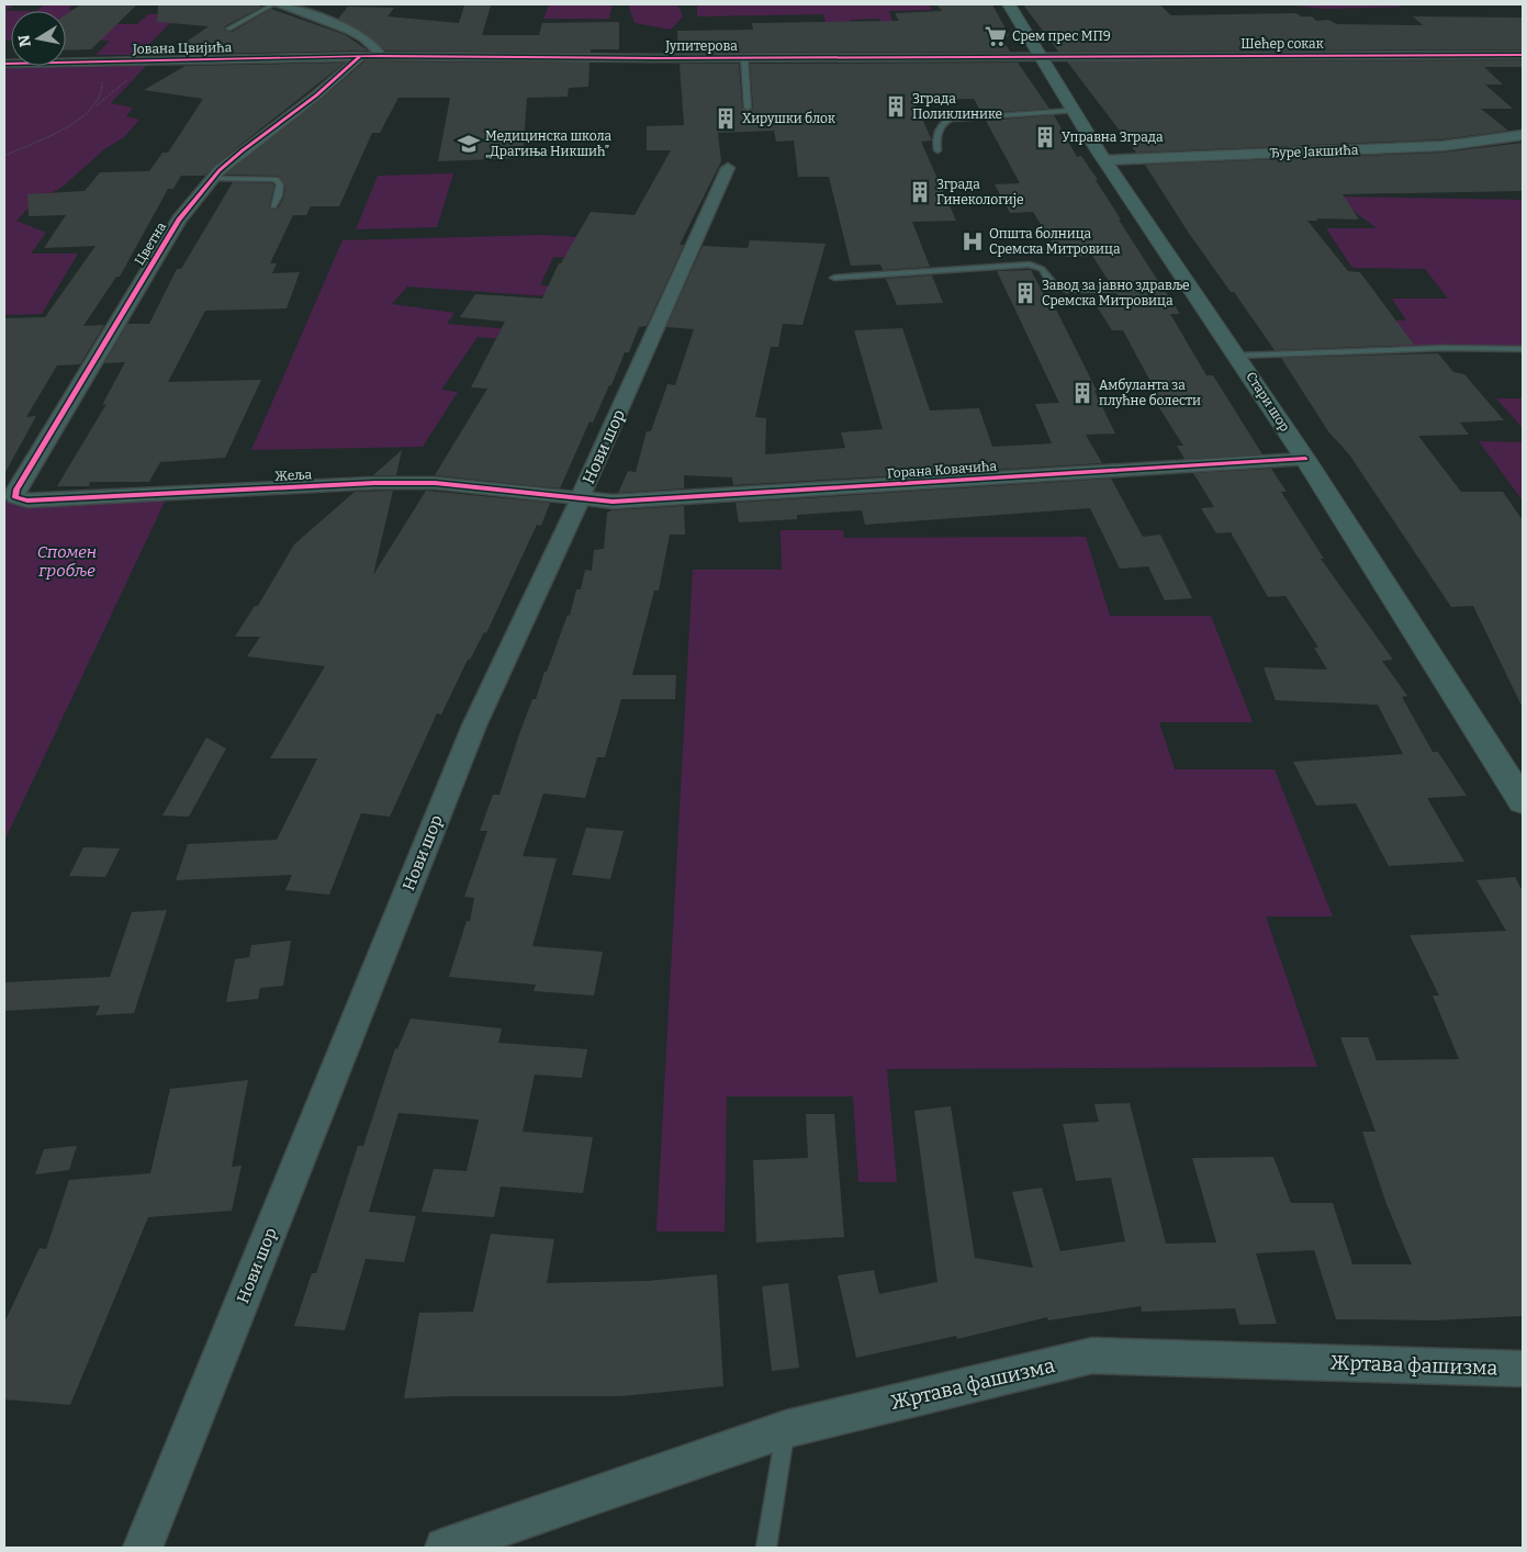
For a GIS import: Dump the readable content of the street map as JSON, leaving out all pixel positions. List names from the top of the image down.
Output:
{
  "streets": {
    "main road": ["Стари шор"],
    "street": [
      "Шећер сокак",
      "Јупитерова",
      "Јована Цвијића",
      "Ђуре Јакшића",
      "Цветна",
      "Нови шор",
      "Горана Ковачића",
      "Жеља",
      "Жртава фашизма"
    ]
  },
  "crossings": [
    ["Шећер сокак", "Јупитерова"],
    ["Шећер сокак", "Стари шор"],
    ["Јупитерова", "Јована Цвијића"],
    ["Јупитерова", "Цветна"],
    ["Јупитерова", "Стари шор"],
    ["Јована Цвијића", "Цветна"],
    ["Ђуре Јакшића", "Стари шор"],
    ["Цветна", "Жеља"],
    ["Стари шор", "Горана Ковачића"],
    ["Нови шор", "Горана Ковачића"],
    ["Нови шор", "Жеља"],
    ["Горана Ковачића", "Жеља"]
  ],
  "parks": ["Спомен гробље"],
  "places": {
    "supermarket": ["Срем прес МП9"],
    "building": [
      "Зграда Поликлинике",
      "Хирушки блок",
      "Управна Зграда",
      "Зграда Гинекологије",
      "Завод за јавно здравље Сремска Митровица",
      "Амбуланта за плућне болести"
    ],
    "school or university": ["Медицинска школа „Драгиња Никшић”"],
    "hospital": ["Општа болница Сремска Митровица"]
  },
  "north": "left"
}
